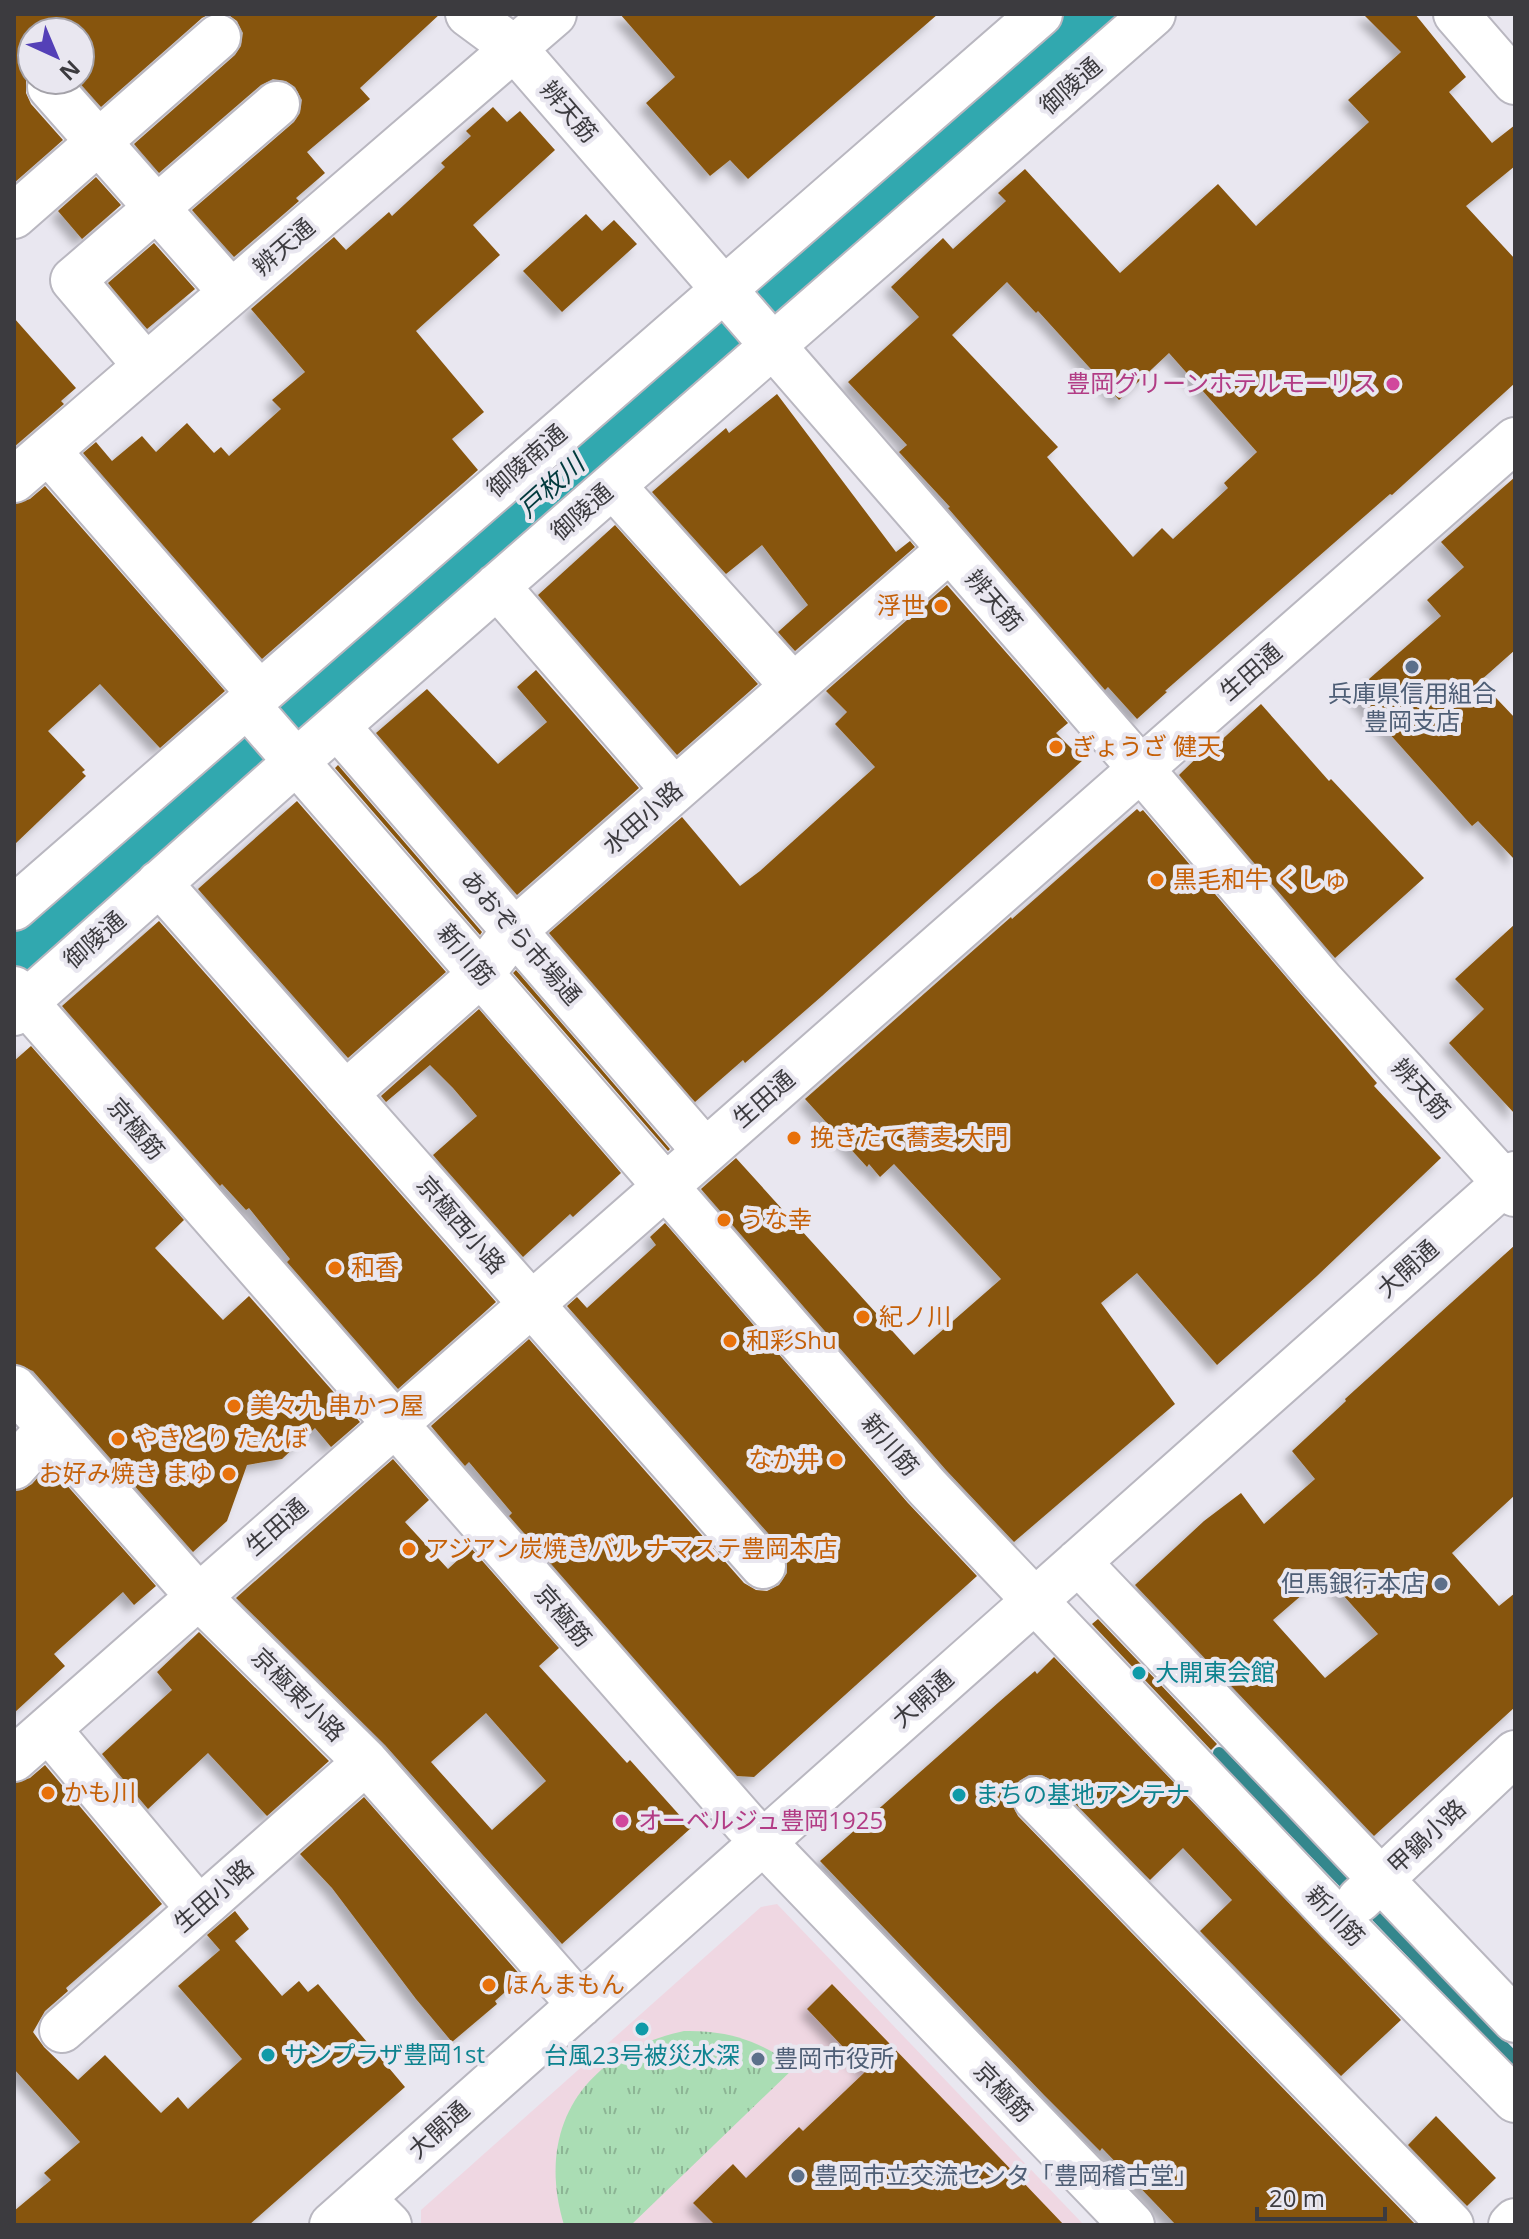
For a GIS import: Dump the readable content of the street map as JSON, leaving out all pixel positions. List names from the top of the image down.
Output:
{
  "streets": {
    "street": [
      "御陵通",
      "辨天筋",
      "辨天通",
      "御陵南通",
      "生田通",
      "水田小路",
      "あおぞら市場通",
      "新川筋",
      "京極筋",
      "京極西小路",
      "大開通",
      "京極東小路",
      "甲鍋小路",
      "生田小路"
    ]
  },
  "crossings": [
    ["御陵通", "辨天筋"],
    ["御陵通", "あおぞら市場通"],
    ["御陵通", "新川筋"],
    ["御陵通", "京極筋"],
    ["御陵通", "京極西小路"],
    ["辨天筋", "辨天通"],
    ["辨天筋", "御陵南通"],
    ["辨天筋", "生田通"],
    ["辨天筋", "水田小路"],
    ["辨天筋", "大開通"],
    ["辨天通", "新川筋"],
    ["御陵南通", "新川筋"],
    ["生田通", "あおぞら市場通"],
    ["生田通", "新川筋"],
    ["生田通", "京極筋"],
    ["生田通", "京極西小路"],
    ["生田通", "京極東小路"],
    ["水田小路", "あおぞら市場通"],
    ["水田小路", "新川筋"],
    ["水田小路", "京極西小路"],
    ["新川筋", "大開通"],
    ["新川筋", "甲鍋小路"],
    ["京極筋", "大開通"],
    ["大開通", "京極東小路"],
    ["京極東小路", "生田小路"]
  ],
  "water": ["戸枚川"],
  "places": [
    "豊岡グリーンホテルモーリス",
    "浮世",
    "兵庫県信用組合 豊岡支店",
    "ぎょうざ 健天",
    "黒毛和牛 くしゅ",
    "挽きたて蕎麦 大門",
    "うな幸",
    "和香",
    "紀ノ川",
    "和彩Shu",
    "美々九 串かつ屋",
    "やきとり たんぼ",
    "なか井",
    "お好み焼き まゆ",
    "アジアン炭焼きバル ナマステ豊岡本店",
    "但馬銀行本店",
    "大開東会館",
    "かも川",
    "まちの基地アンテナ",
    "オーベルジュ豊岡1925",
    "ほんまもん",
    "台風23号被災水深",
    "サンプラザ豊岡1st",
    "豊岡市役所",
    "豊岡市立交流センタ「豊岡稽古堂」"
  ],
  "scale_bar": "20 m",
  "north": "bottom right"
}
